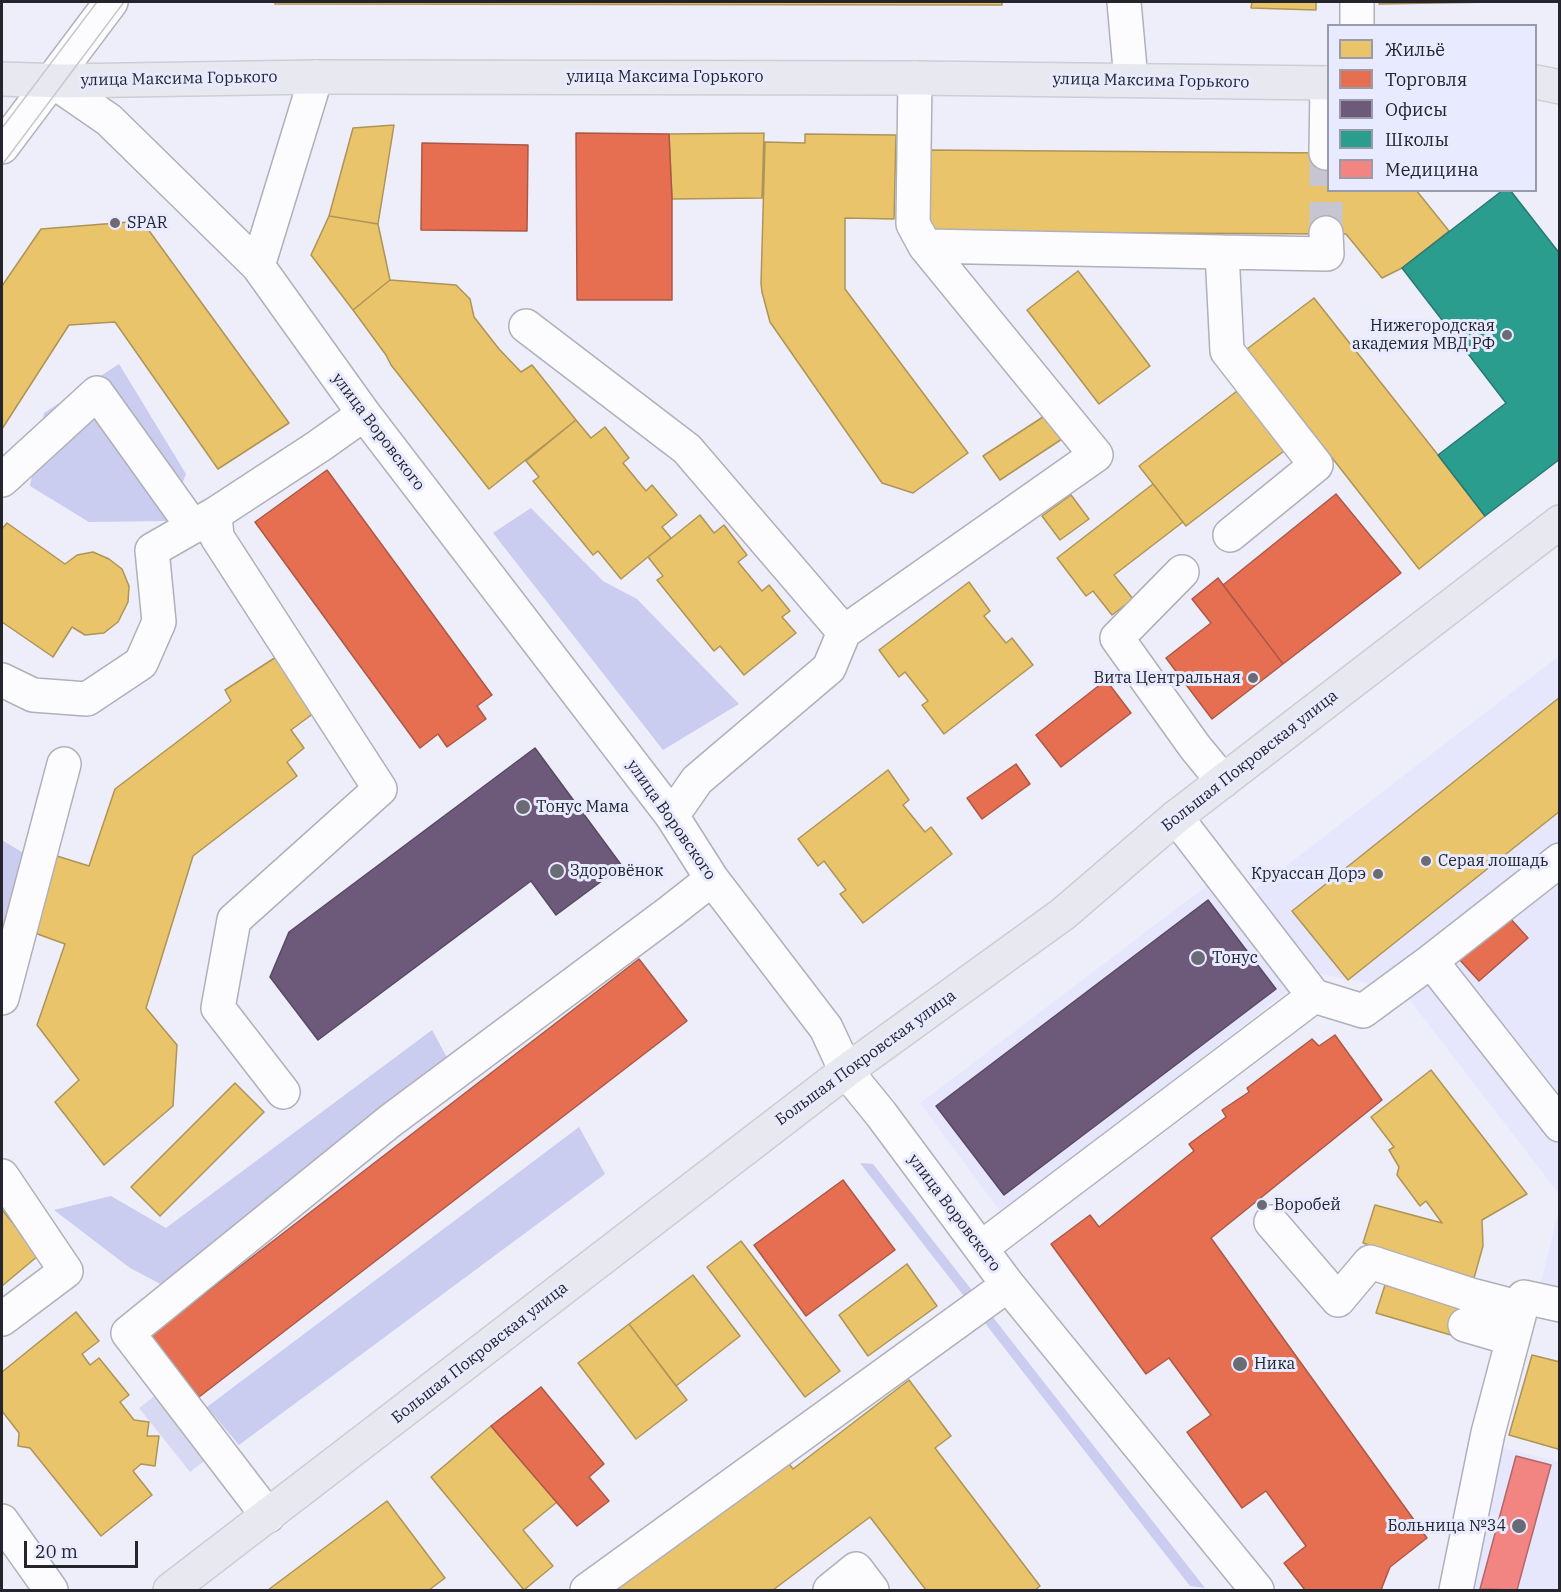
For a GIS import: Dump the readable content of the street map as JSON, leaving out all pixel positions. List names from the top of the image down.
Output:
{
  "streets": {
    "main road": ["улица Максима Горького", "Большая Покровская улица"],
    "street": ["улица Воровского"]
  },
  "crossings": [
    ["улица Максима Горького", "улица Воровского"],
    ["улица Воровского", "Большая Покровская улица"]
  ],
  "places": [
    "SPAR",
    "Нижегородская академия МВД РФ",
    "Вита Центральная",
    "Тонус Мама",
    "Серая лошадь",
    "Здоровёнок",
    "Круассан Дорэ",
    "Тонус",
    "Воробей",
    "Ника",
    "Больница №34"
  ],
  "legend": [
    "Жильё",
    "Торговля",
    "Офисы",
    "Школы",
    "Медицина"
  ],
  "scale_bar": "20 m"
}
